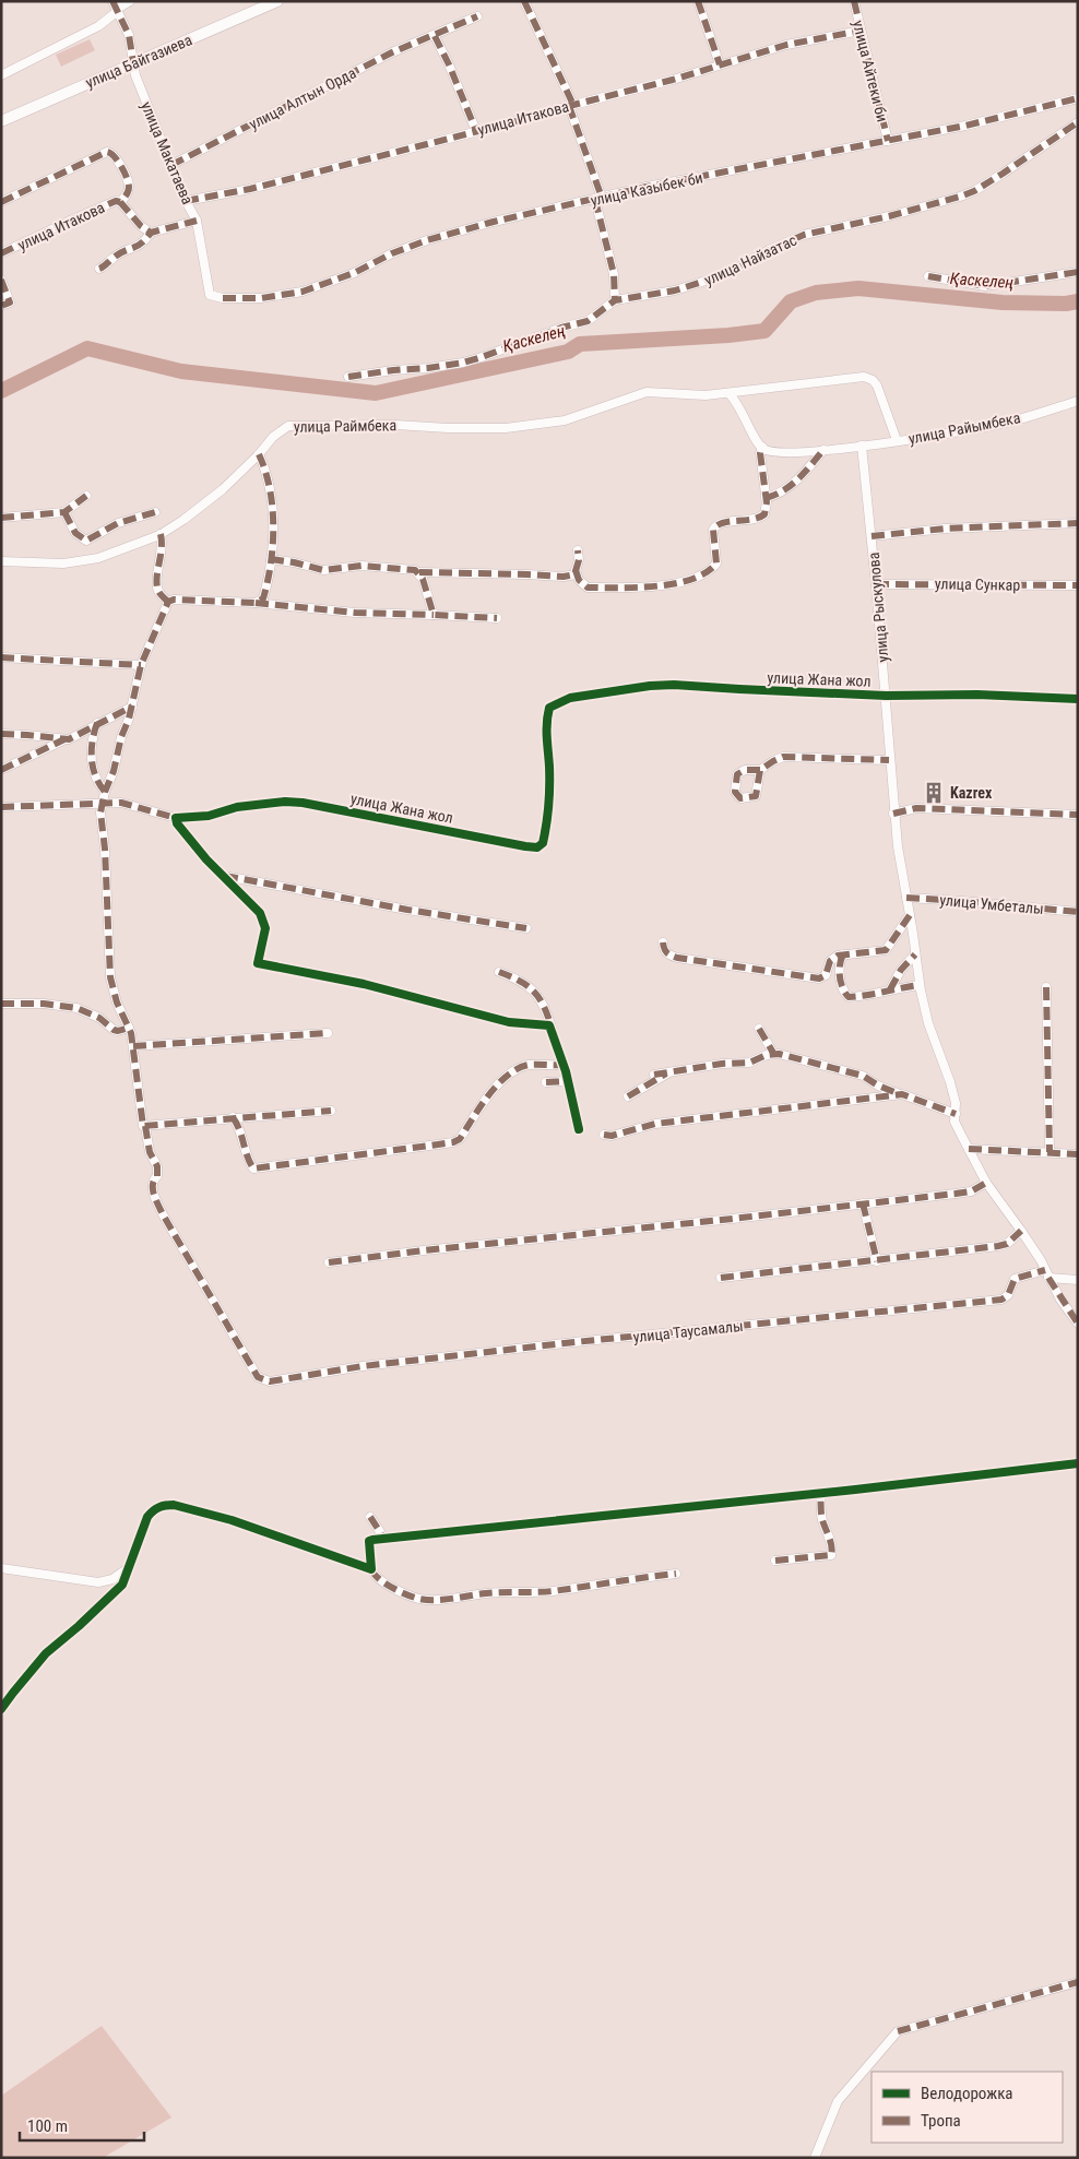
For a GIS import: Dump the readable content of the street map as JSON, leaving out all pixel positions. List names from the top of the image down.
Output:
{
  "streets": {
    "main road": ["улица Байгазиева"],
    "street": [
      "улица Айтеки би",
      "улица Алтын Орда",
      "улица Итакова",
      "улица Макатаева",
      "улица Казыбек би",
      "улица Найзатас",
      "улица Раймбека",
      "улица Райымбека",
      "улица Сункар",
      "улица Рыскулова",
      "улица Жана жол",
      "улица Умбеталы",
      "улица Таусамалы"
    ]
  },
  "crossings": [
    ["улица Байгазиева", "улица Макатаева"],
    ["улица Айтеки би", "улица Итакова"],
    ["улица Айтеки би", "улица Казыбек би"],
    ["улица Алтын Орда", "улица Макатаева"],
    ["улица Итакова", "улица Макатаева"],
    ["улица Макатаева", "улица Казыбек би"],
    ["улица Раймбека", "улица Райымбека"],
    ["улица Сункар", "улица Рыскулова"],
    ["улица Рыскулова", "улица Жана жол"],
    ["улица Рыскулова", "улица Умбеталы"],
    ["улица Рыскулова", "улица Таусамалы"]
  ],
  "water": ["Қаскелең"],
  "places": {
    "building": ["Kazrex"]
  },
  "legend": ["Велодорожка", "Тропа"],
  "scale_bar": "100 m"
}
